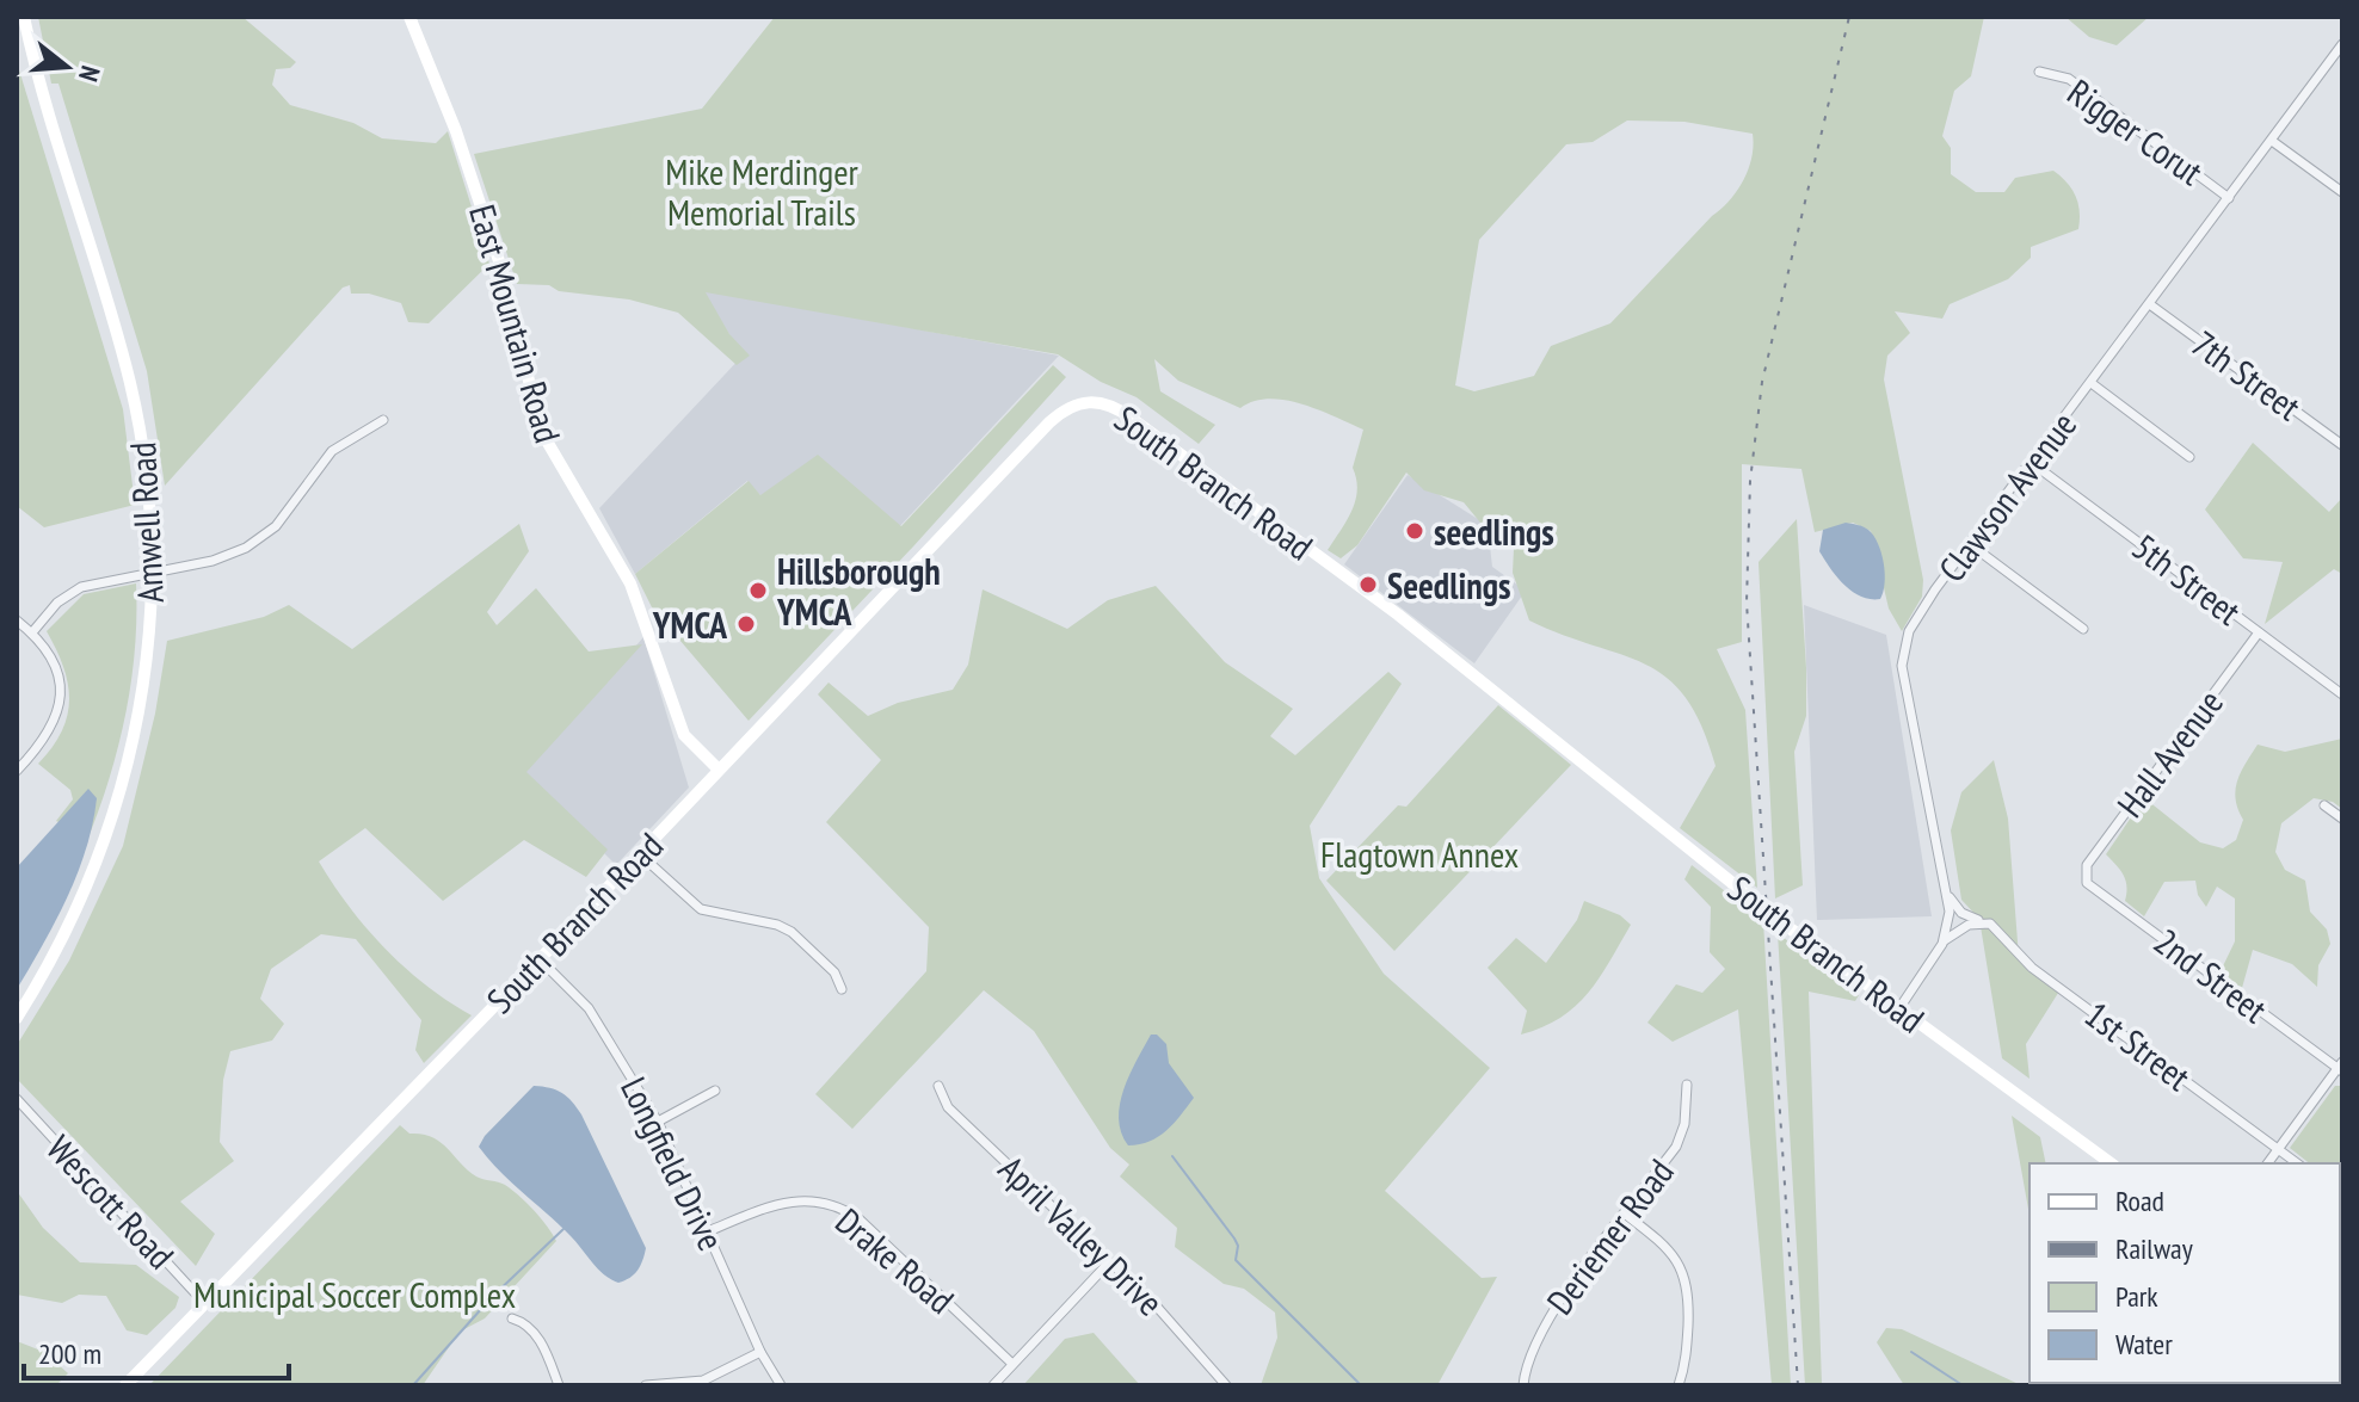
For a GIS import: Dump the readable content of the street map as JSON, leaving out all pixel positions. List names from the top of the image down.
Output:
{
  "streets": {
    "street": [
      "Rigger Corut",
      "East Mountain Road",
      "7th Street",
      "South Branch Road",
      "Clawson Avenue",
      "Amwell Road",
      "5th Street",
      "Hall Avenue",
      "2nd Street",
      "1st Street",
      "Longfield Drive",
      "Wescott Road",
      "April Valley Drive",
      "Deriemer Road",
      "Drake Road"
    ]
  },
  "crossings": [
    ["Rigger Corut", "Clawson Avenue"],
    ["East Mountain Road", "South Branch Road"],
    ["7th Street", "Clawson Avenue"],
    ["South Branch Road", "Clawson Avenue"],
    ["South Branch Road", "Longfield Drive"],
    ["South Branch Road", "Wescott Road"],
    ["Clawson Avenue", "5th Street"],
    ["Clawson Avenue", "1st Street"],
    ["5th Street", "Hall Avenue"],
    ["Hall Avenue", "2nd Street"],
    ["Longfield Drive", "Drake Road"]
  ],
  "parks": ["Mike Merdinger Memorial Trails", "Flagtown Annex", "Municipal Soccer Complex"],
  "places": [
    "seedlings",
    "Seedlings",
    "Hillsborough YMCA",
    "YMCA"
  ],
  "legend": [
    "Road",
    "Railway",
    "Park",
    "Water"
  ],
  "scale_bar": "200 m",
  "north": "right"
}
